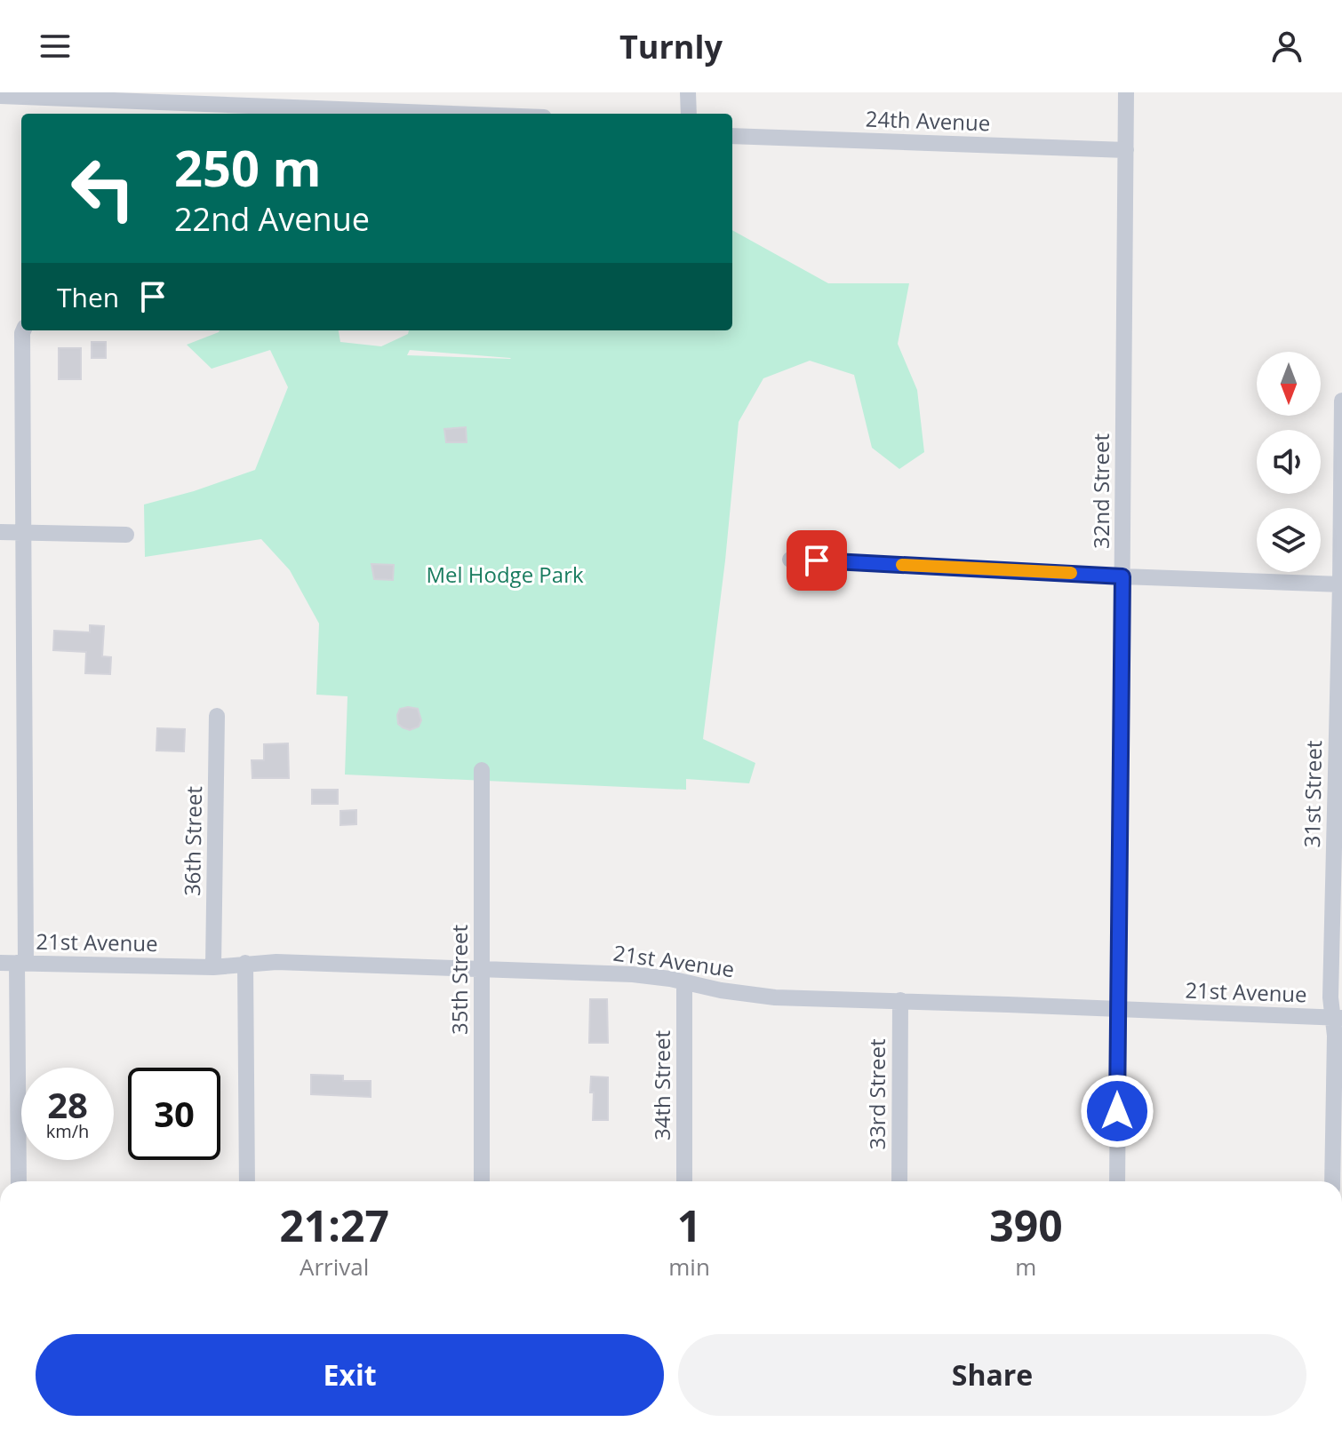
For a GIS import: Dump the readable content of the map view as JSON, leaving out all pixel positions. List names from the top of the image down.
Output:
{
  "streets": {
    "street": [
      "24th Avenue",
      "32nd Street",
      "31st Street",
      "36th Street",
      "21st Avenue",
      "35th Street",
      "34th Street",
      "33rd Street"
    ]
  },
  "crossings": [
    ["24th Avenue", "32nd Street"],
    ["32nd Street", "21st Avenue"],
    ["31st Street", "21st Avenue"],
    ["36th Street", "21st Avenue"],
    ["21st Avenue", "35th Street"],
    ["21st Avenue", "34th Street"],
    ["21st Avenue", "33rd Street"]
  ],
  "parks": ["Mel Hodge Park"],
  "north": "bottom",
  "page": {
    "header": "Turnly",
    "turn": ["250 m", "22nd Avenue"],
    "then": "Then",
    "speed": "28 km/h",
    "limit": "30",
    "eta": [
      "21:27",
      "Arrival",
      "1",
      "min",
      "390",
      "m"
    ],
    "buttons": ["Exit", "Share"]
  }
}
